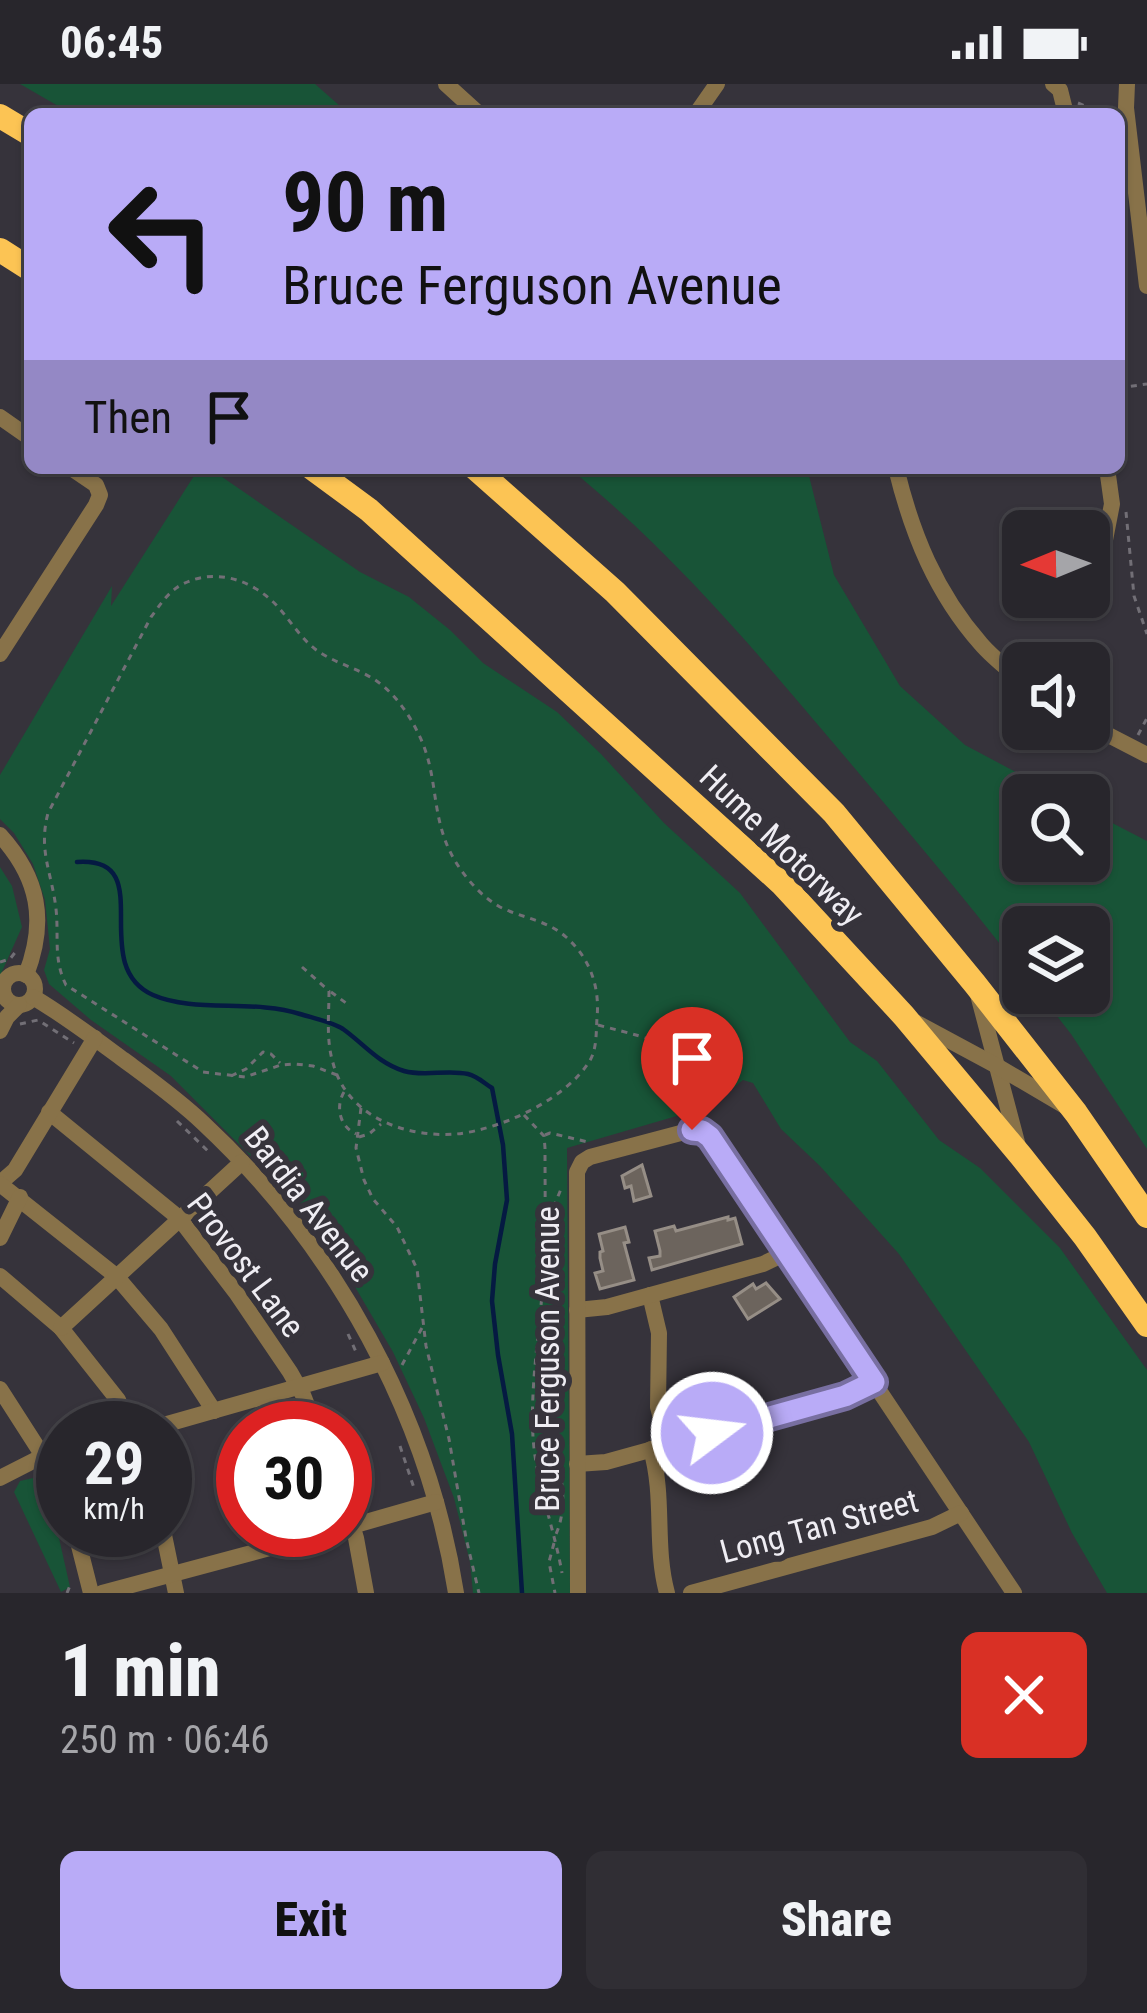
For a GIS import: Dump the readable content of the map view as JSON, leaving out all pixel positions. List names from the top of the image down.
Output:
{
  "streets": {
    "highway": ["Hume Motorway"],
    "street": [
      "Bardia Avenue",
      "Provost Lane",
      "Bruce Ferguson Avenue",
      "Long Tan Street"
    ]
  },
  "crossings": [
    ["Bruce Ferguson Avenue", "Long Tan Street"]
  ],
  "north": "left",
  "page": {
    "status": "06:45",
    "turn": ["90 m", "Bruce Ferguson Avenue"],
    "then": "Then",
    "speed": "29 km/h",
    "limit": "30",
    "heading": ["1 min", "250 m · 06:46"],
    "buttons": ["Exit", "Share"]
  }
}
